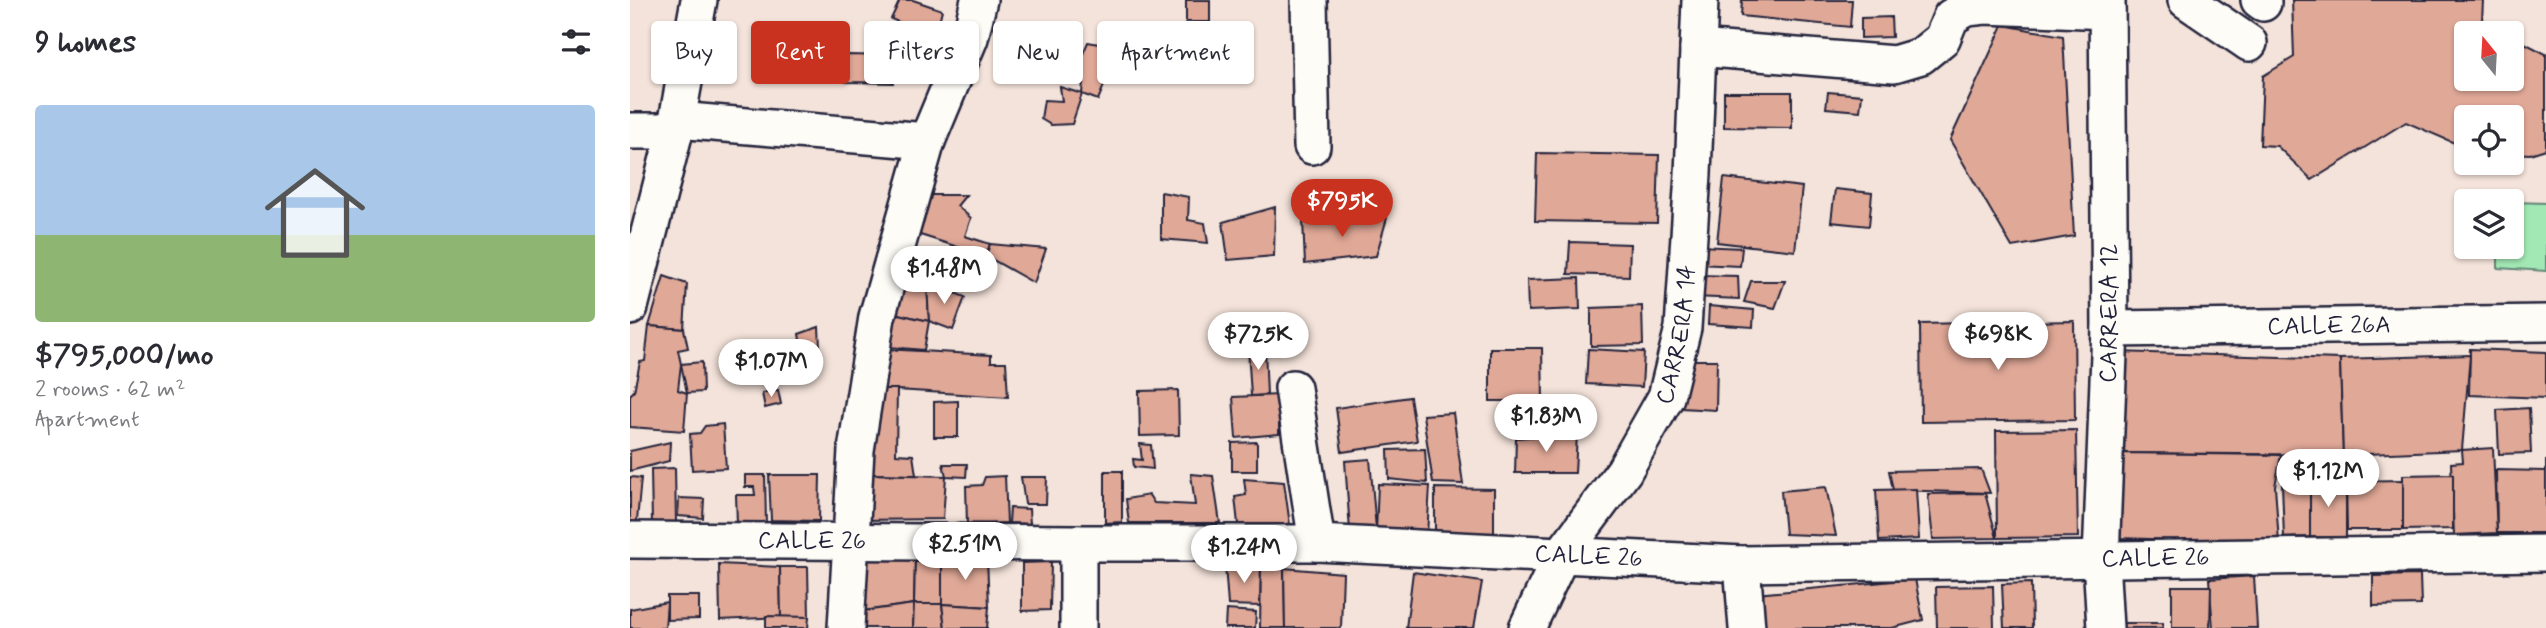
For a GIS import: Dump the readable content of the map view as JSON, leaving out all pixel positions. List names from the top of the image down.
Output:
{
  "streets": {
    "street": [
      "CARRERA 12",
      "CALLE 26A",
      "CARRERA 14",
      "CALLE 26"
    ]
  },
  "crossings": [
    ["CARRERA 12", "CALLE 26A"],
    ["CARRERA 12", "CALLE 26"],
    ["CARRERA 14", "CALLE 26"]
  ],
  "north": "top",
  "page": {
    "heading": "9 homes",
    "chip": [
      "Buy",
      "Rent",
      "Filters",
      "New",
      "Apartment"
    ],
    "list": [
      {
        "name": "$795,000/mo",
        "note": "2 rooms · 62 m² · Apartment"
      }
    ],
    "price": [
      "$795K",
      "$1.48M",
      "$725K",
      "$698K",
      "$1.07M",
      "$1.83M",
      "$1.12M",
      "$2.51M",
      "$1.24M"
    ]
  }
}
